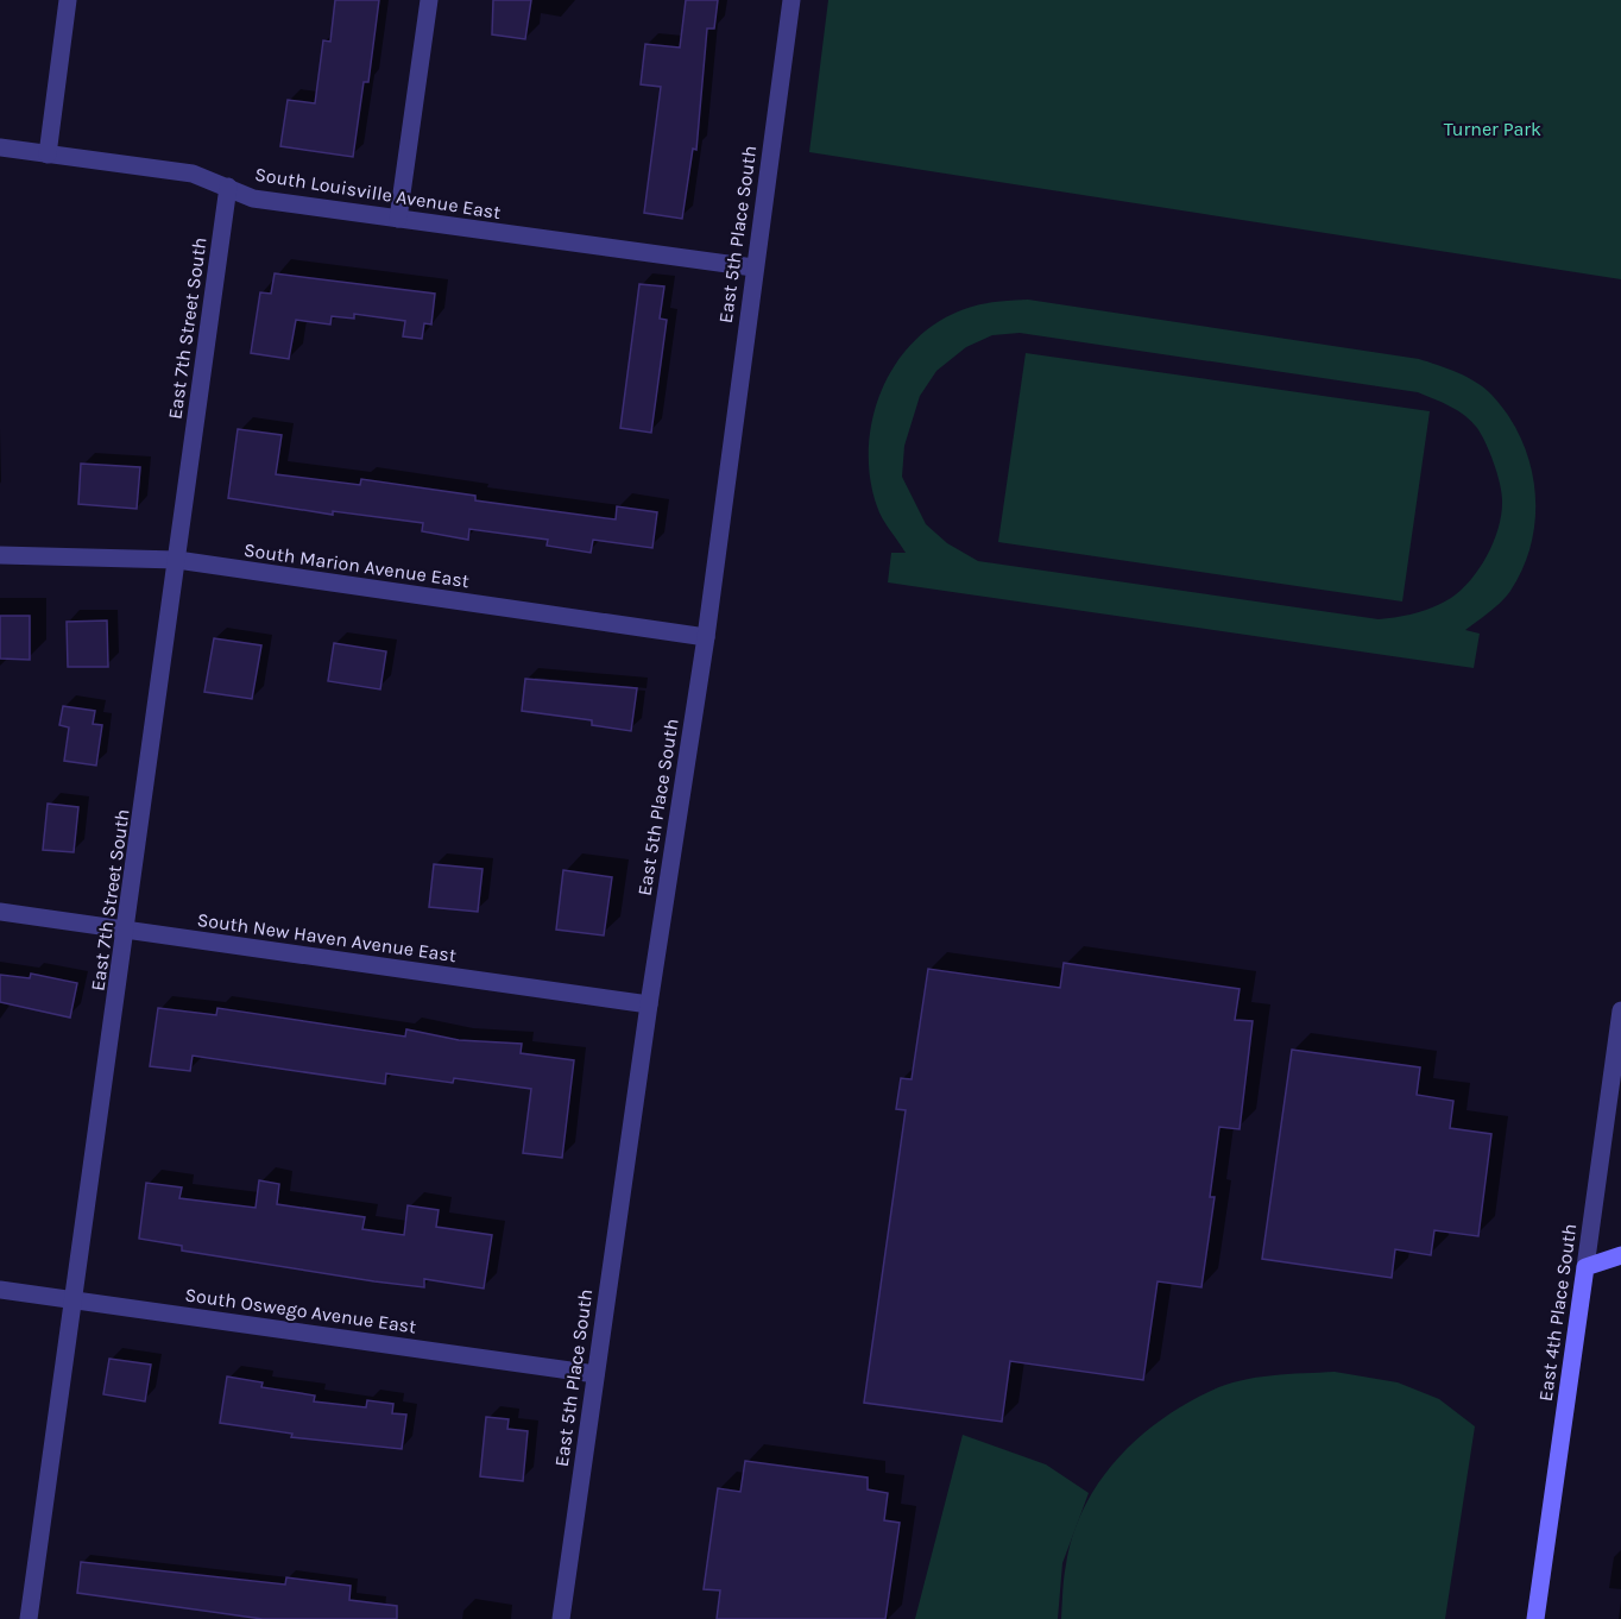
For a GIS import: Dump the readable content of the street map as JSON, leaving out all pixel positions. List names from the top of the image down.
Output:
{
  "streets": {
    "street": [
      "South Louisville Avenue East",
      "East 5th Place South",
      "East 7th Street South",
      "South Marion Avenue East",
      "South New Haven Avenue East",
      "South Oswego Avenue East",
      "East 4th Place South"
    ]
  },
  "crossings": [
    ["South Louisville Avenue East", "East 5th Place South"],
    ["South Louisville Avenue East", "East 7th Street South"],
    ["East 5th Place South", "South Marion Avenue East"],
    ["East 5th Place South", "South New Haven Avenue East"],
    ["East 5th Place South", "South Oswego Avenue East"],
    ["East 7th Street South", "South Marion Avenue East"],
    ["East 7th Street South", "South New Haven Avenue East"],
    ["East 7th Street South", "South Oswego Avenue East"]
  ],
  "parks": ["Turner Park"]
}
